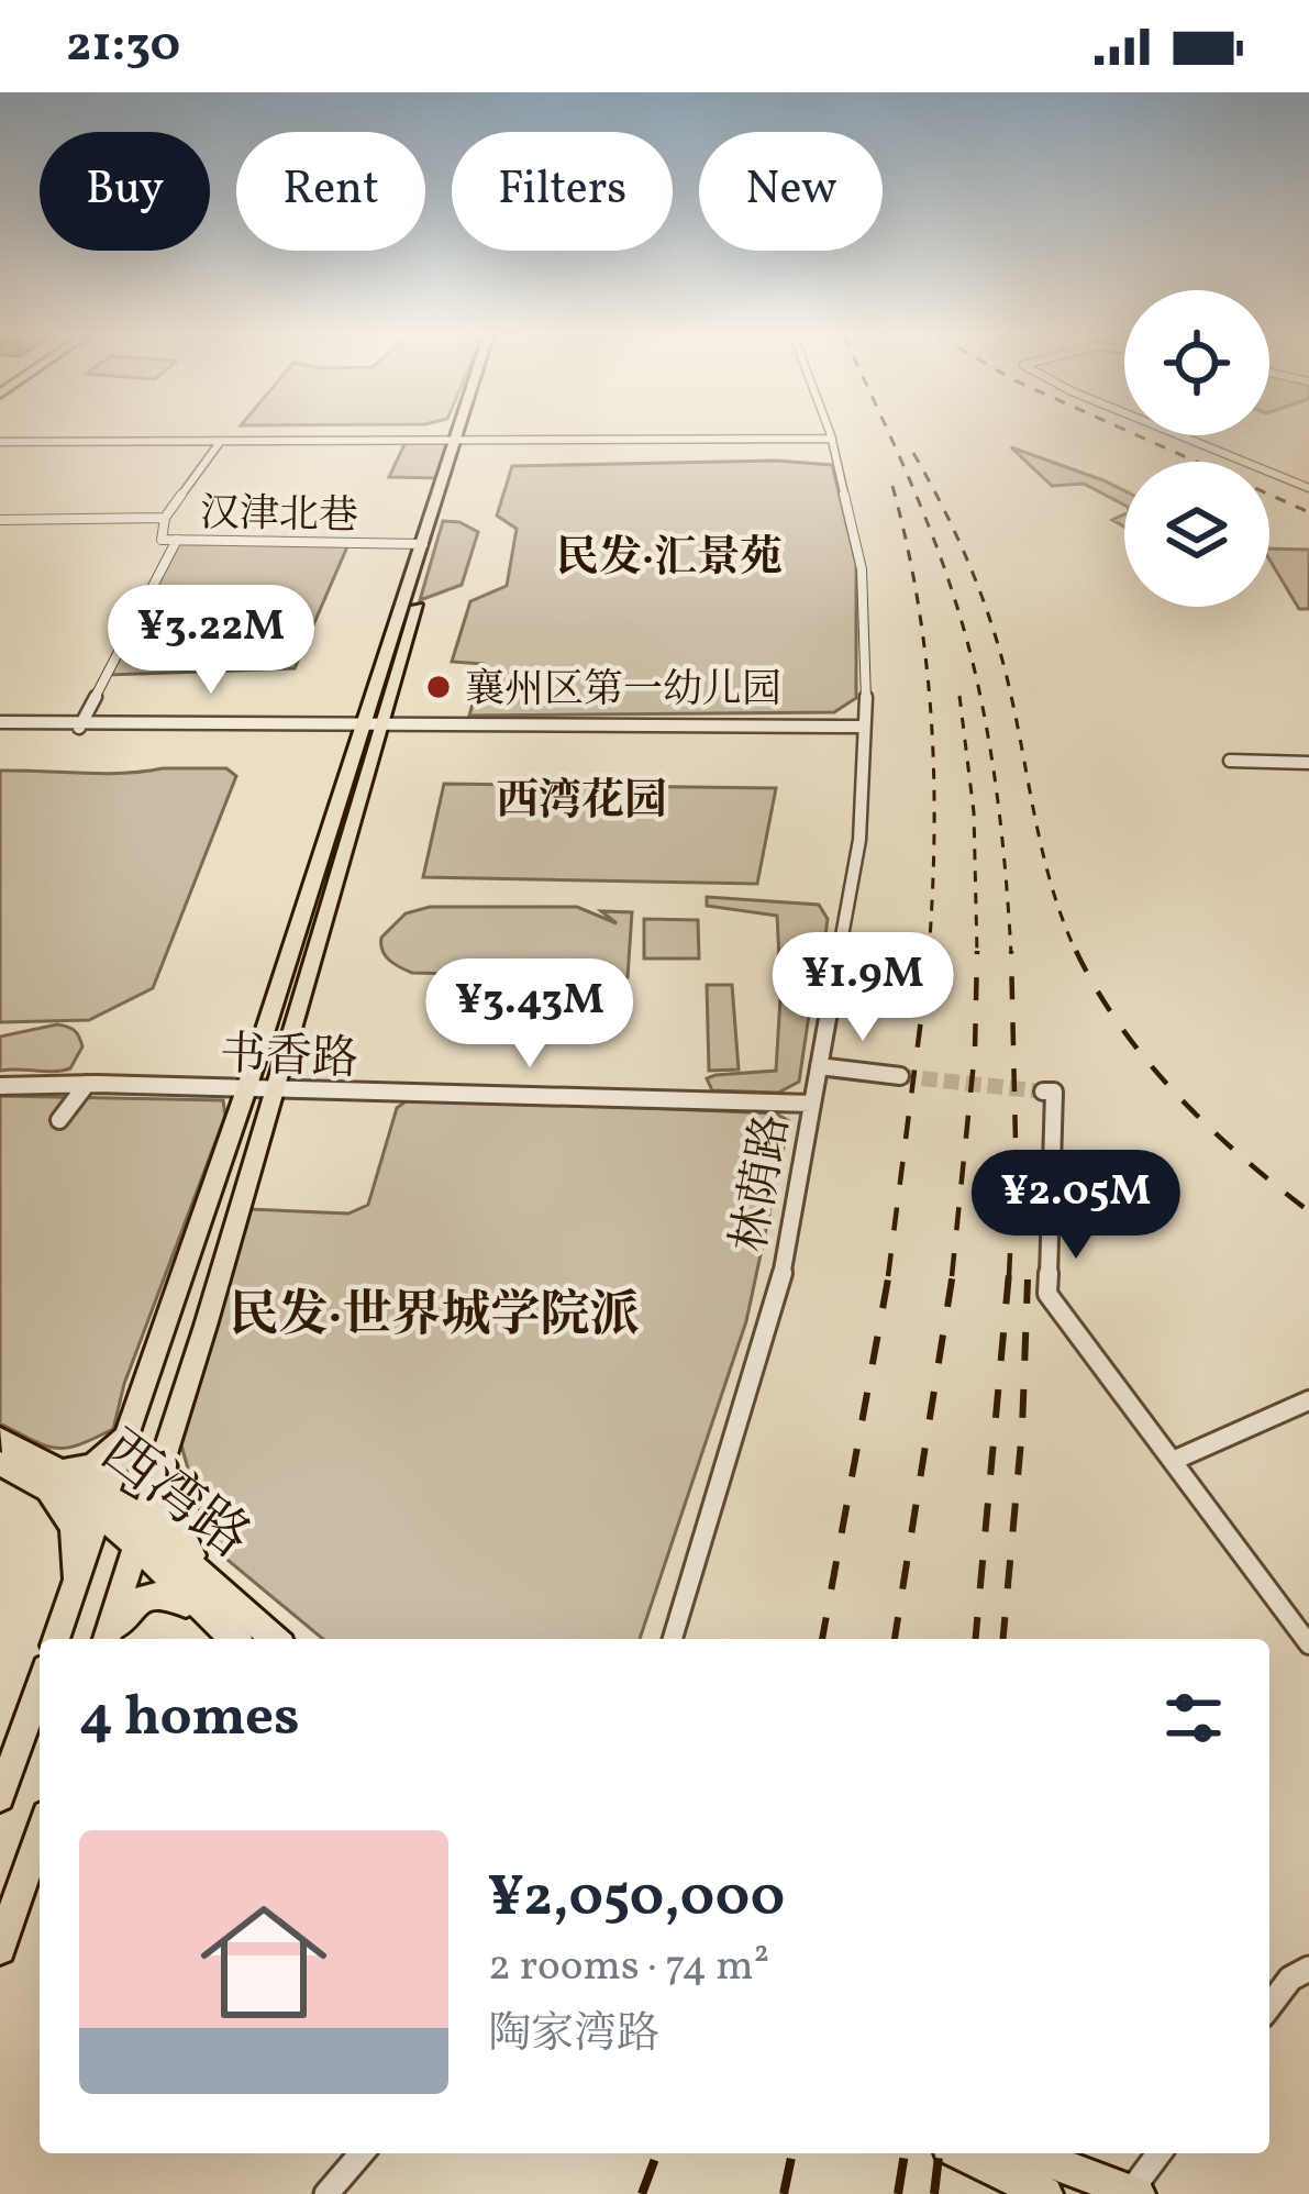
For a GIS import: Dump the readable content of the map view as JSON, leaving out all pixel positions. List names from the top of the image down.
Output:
{
  "streets": {
    "main road": ["西湾路"],
    "street": ["汉津北巷", "书香路", "林荫路"]
  },
  "crossings": [
    ["书香路", "林荫路"]
  ],
  "districts": ["民发·汇景苑", "西湾花园", "民发·世界城学院派"],
  "places": ["襄州区第一幼儿园"],
  "page": {
    "status": "21:30",
    "chip": [
      "Buy",
      "Rent",
      "Filters",
      "New"
    ],
    "price": [
      "¥3.22M",
      "¥1.9M",
      "¥3.43M",
      "¥2.05M"
    ],
    "heading": "4 homes",
    "list": [
      {
        "name": "¥2,050,000",
        "note": "2 rooms · 74 m² · 陶家湾路"
      }
    ]
  }
}
